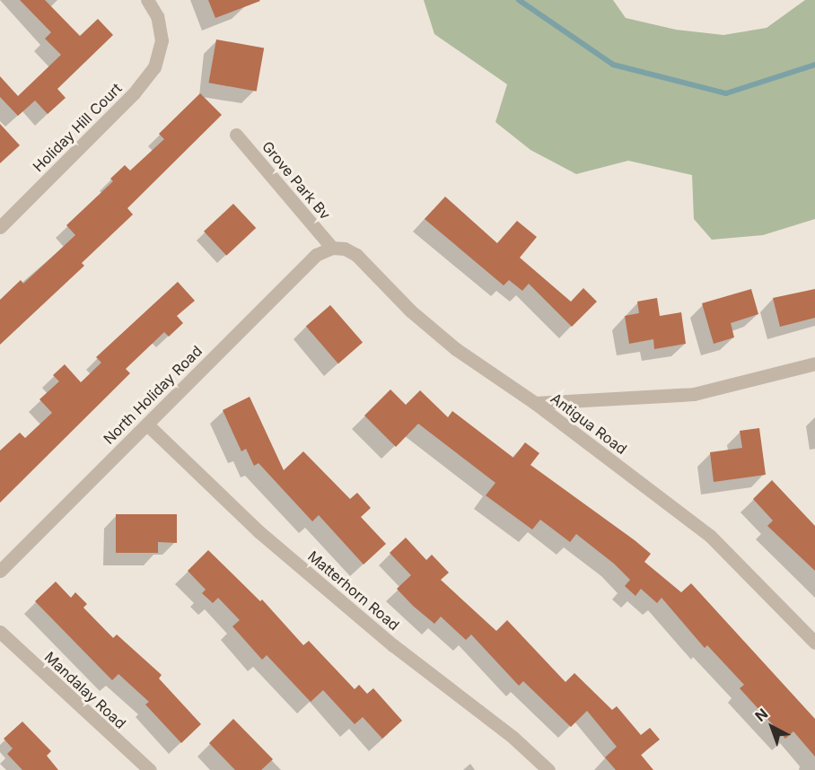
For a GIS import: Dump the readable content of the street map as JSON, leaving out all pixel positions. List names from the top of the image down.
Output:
{
  "streets": {
    "street": [
      "Holiday Hill Court",
      "Grove Park Bv",
      "North Holiday Road",
      "Antigua Road",
      "Matterhorn Road",
      "Mandalay Road"
    ]
  },
  "crossings": [
    ["Grove Park Bv", "North Holiday Road"],
    ["Grove Park Bv", "Antigua Road"],
    ["North Holiday Road", "Antigua Road"],
    ["North Holiday Road", "Matterhorn Road"]
  ],
  "north": "top left"
}
